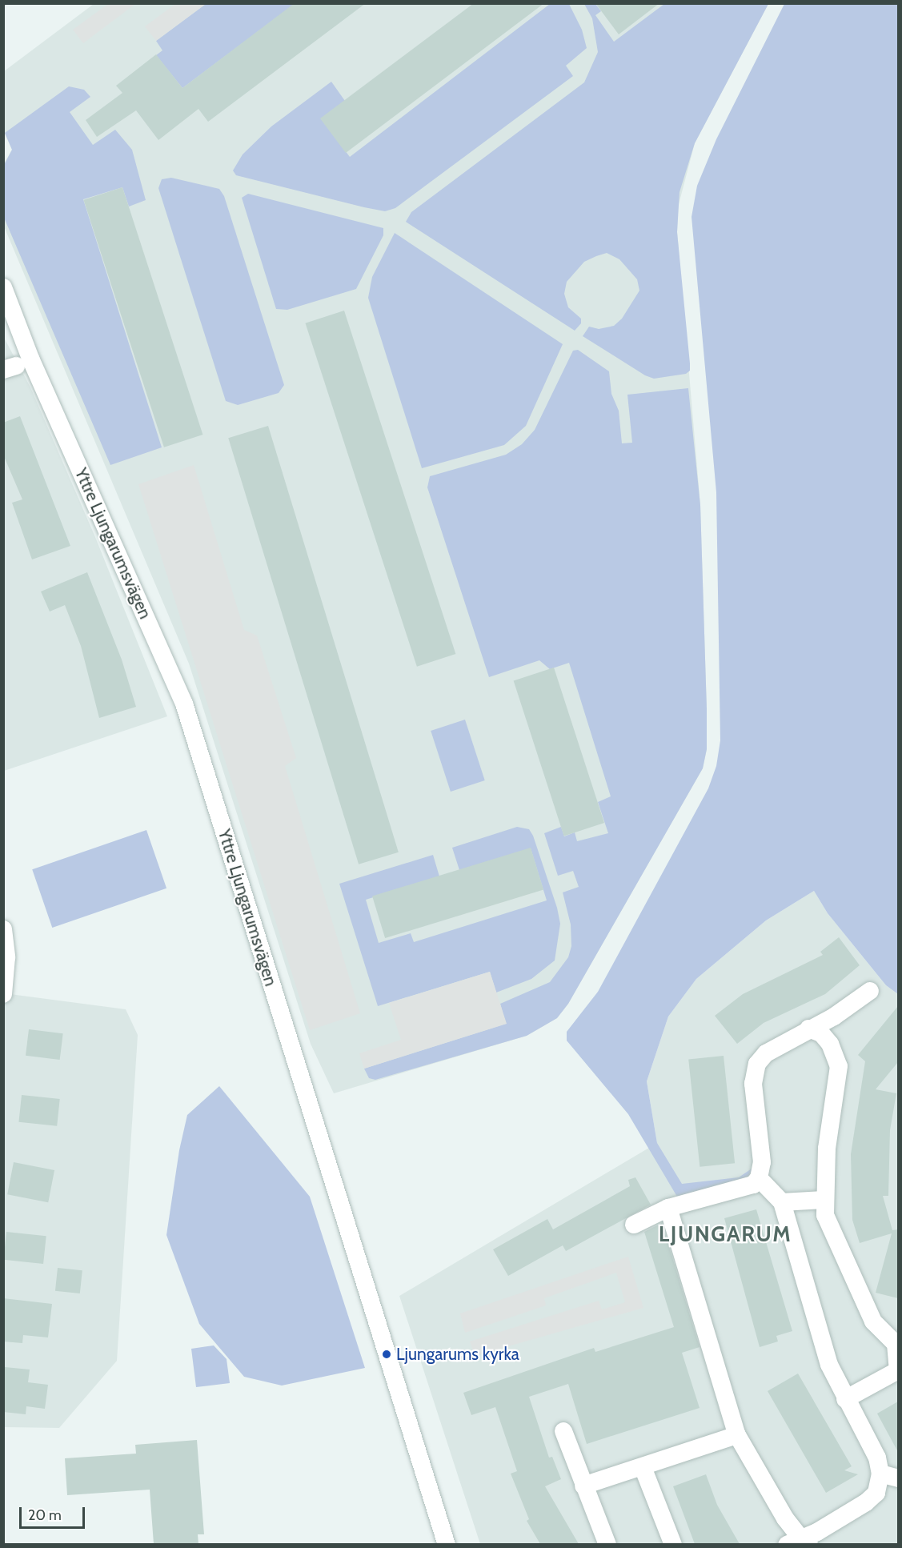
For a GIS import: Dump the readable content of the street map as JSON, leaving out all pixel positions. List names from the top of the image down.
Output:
{
  "streets": {
    "street": ["Yttre Ljungarumsvägen"]
  },
  "districts": ["LJUNGARUM"],
  "places": ["Ljungarums kyrka"],
  "scale_bar": "20 m"
}
